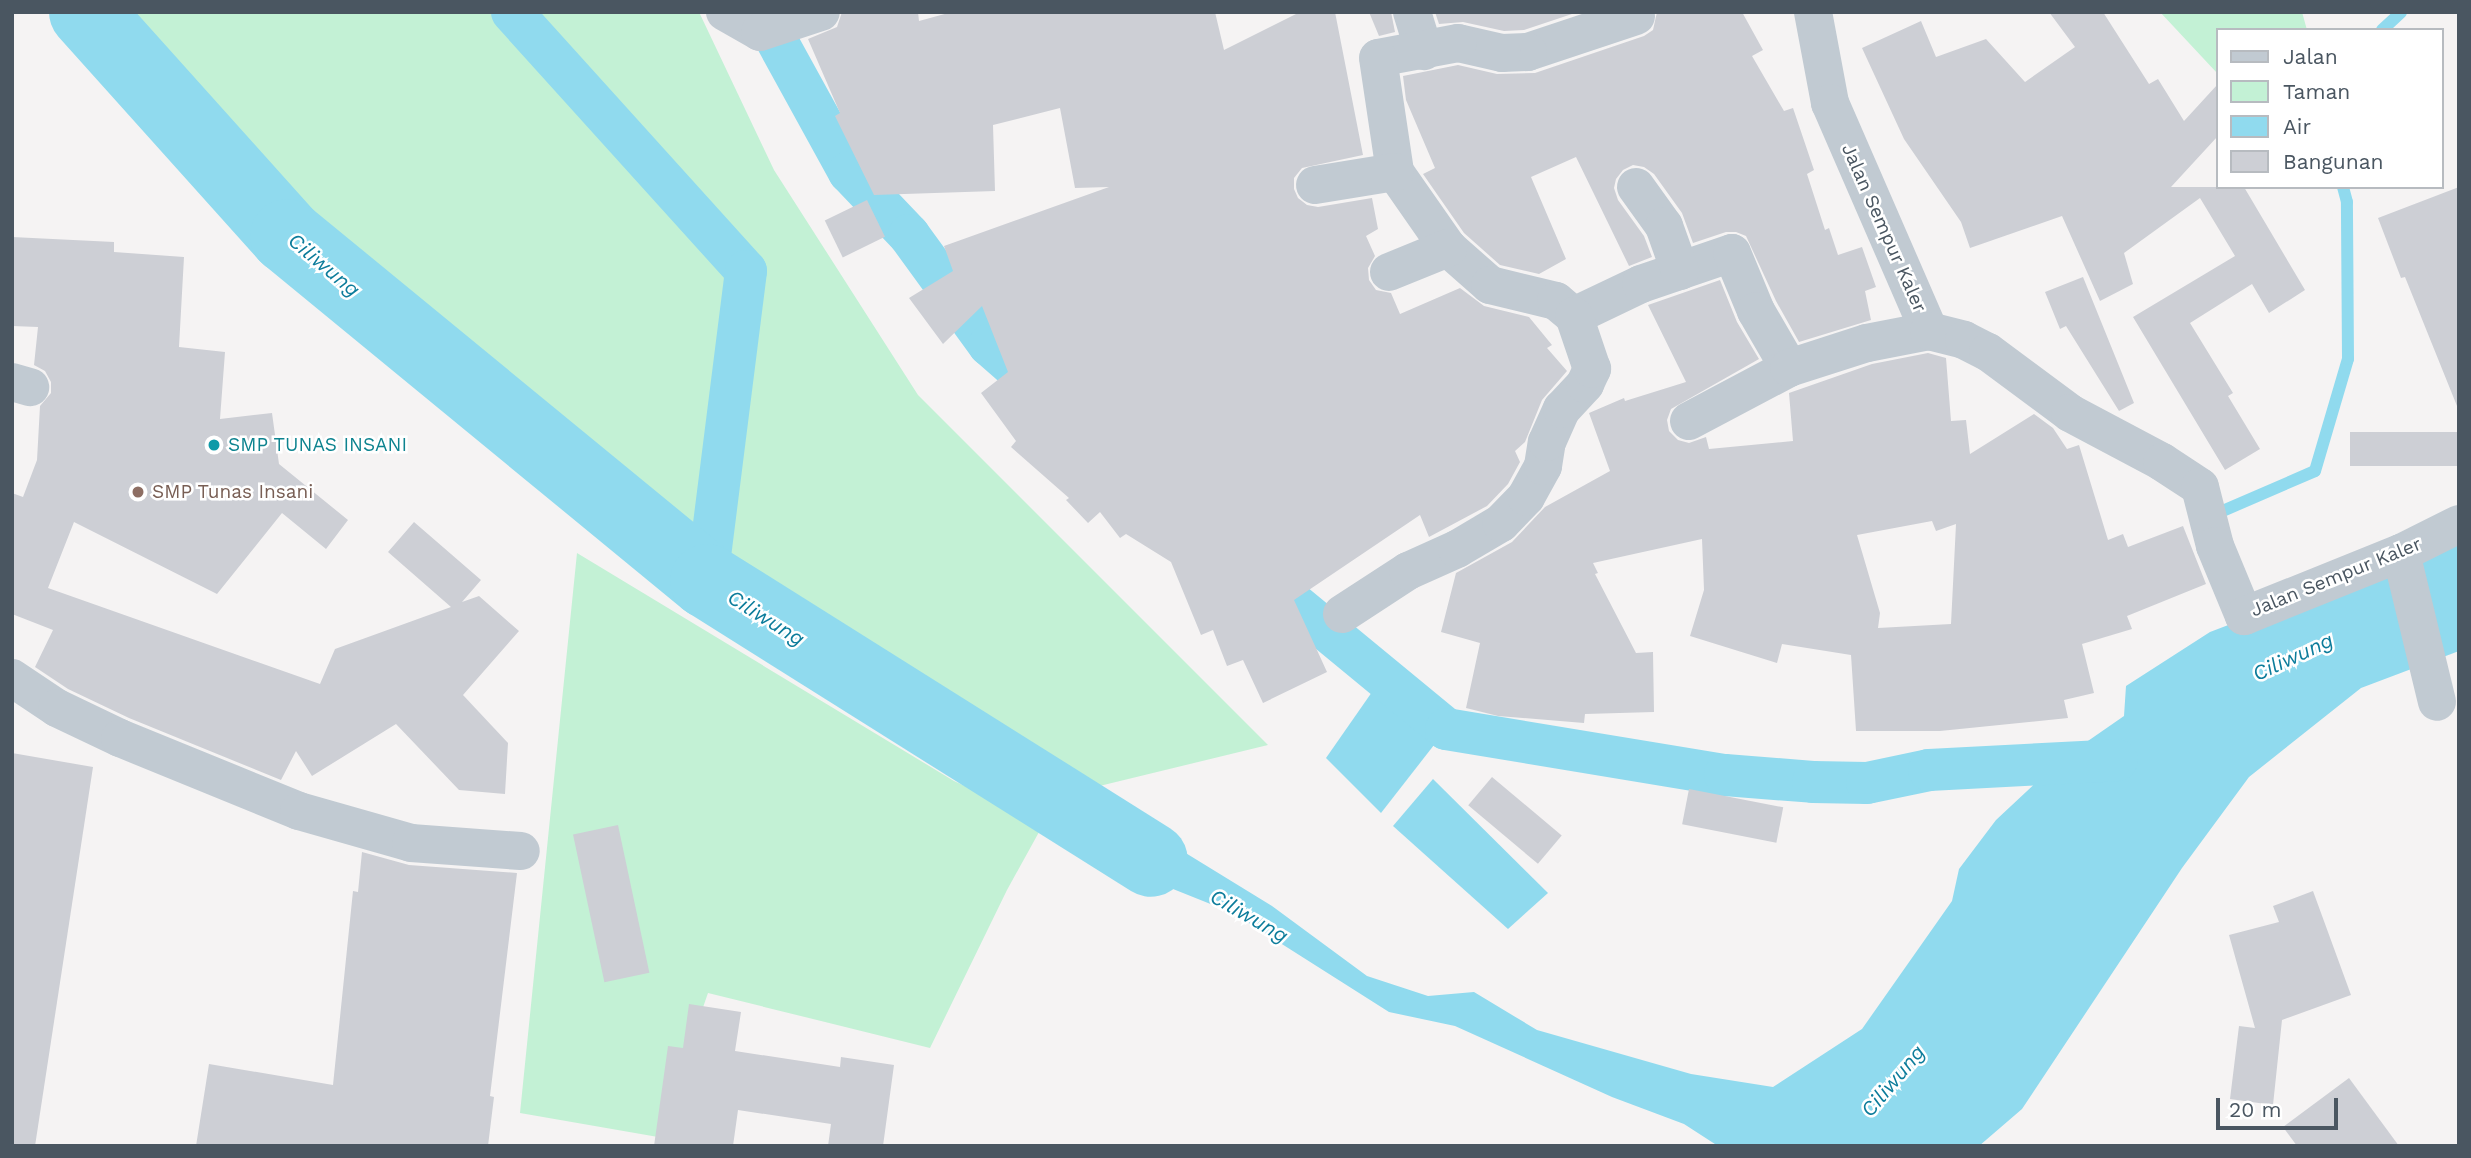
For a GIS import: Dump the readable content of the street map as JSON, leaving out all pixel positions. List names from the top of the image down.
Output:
{
  "streets": {
    "street": ["Jalan Sempur Kaler"]
  },
  "water": ["Ciliwung"],
  "places": ["SMP TUNAS INSANI", "SMP Tunas Insani"],
  "legend": [
    "Jalan",
    "Taman",
    "Air",
    "Bangunan"
  ],
  "scale_bar": "20 m"
}
